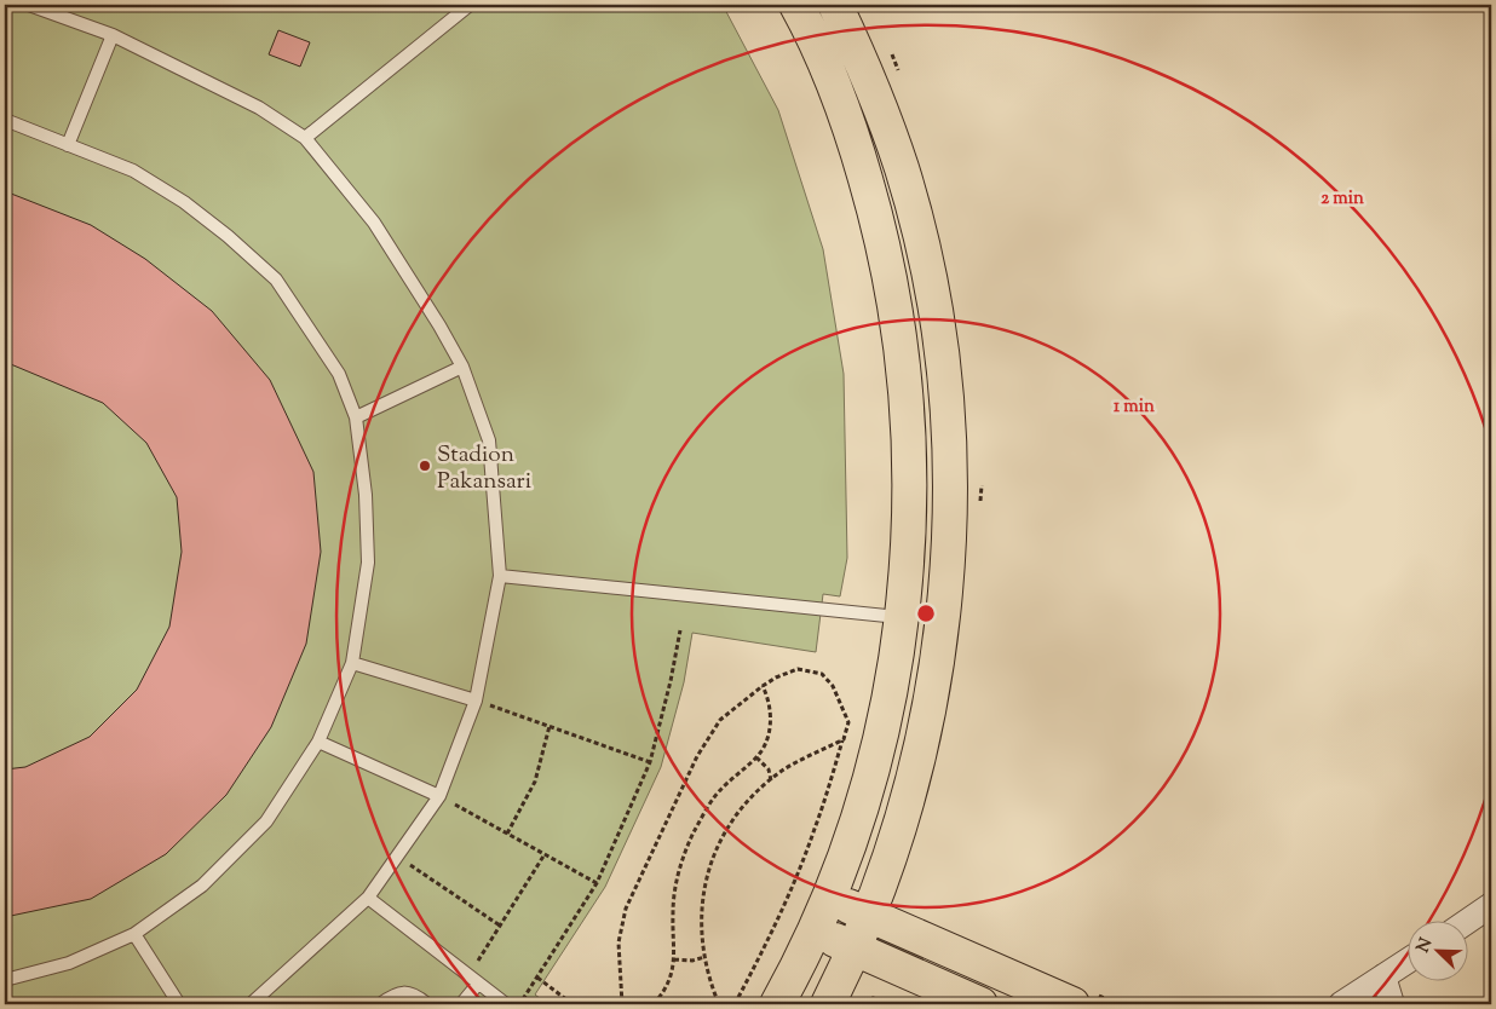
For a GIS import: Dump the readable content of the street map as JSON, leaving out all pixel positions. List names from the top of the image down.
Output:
{
  "places": ["Stadion Pakansari"],
  "north": "top left",
  "rings": ["2 min", "1 min"]
}
